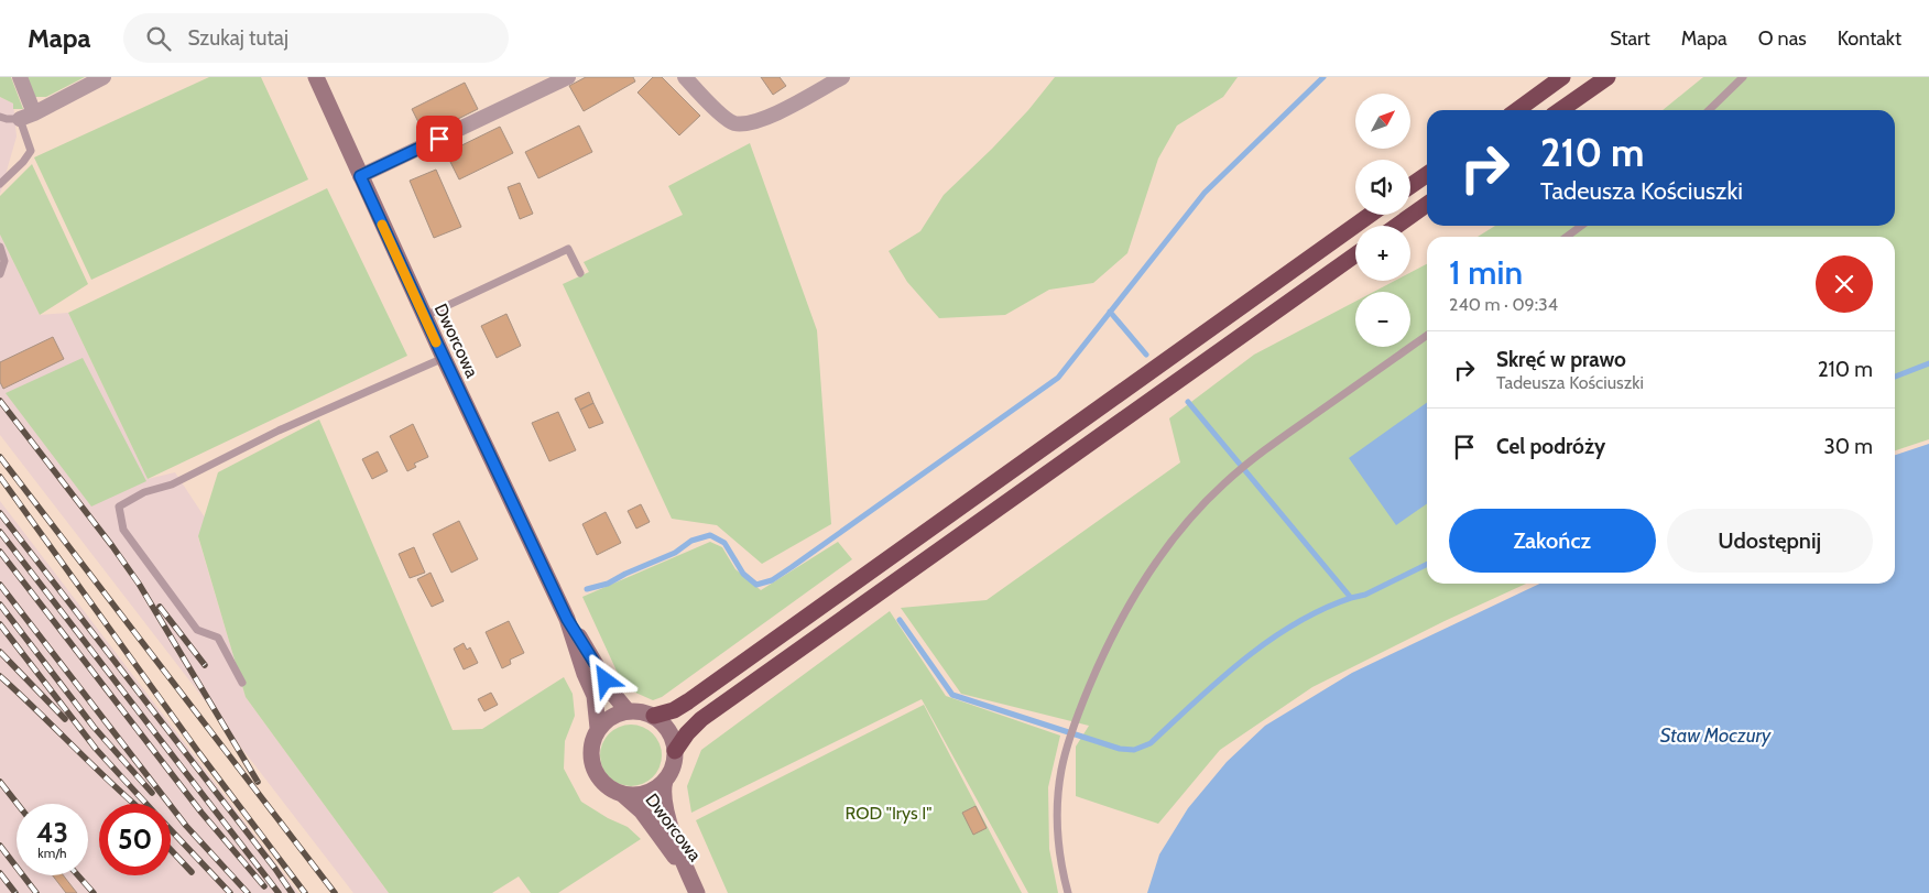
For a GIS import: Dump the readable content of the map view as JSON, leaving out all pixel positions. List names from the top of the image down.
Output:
{
  "streets": {
    "main road": ["Dworcowa"]
  },
  "water": ["Staw Moczury"],
  "parks": ["ROD \"Irys I\""],
  "north": "top right",
  "page": {
    "header": "Mapa",
    "search": "Szukaj tutaj",
    "nav": [
      "Start",
      "Mapa",
      "O nas",
      "Kontakt"
    ],
    "map_buttons": ["+", "−"],
    "turn": ["210 m", "Tadeusza Kościuszki"],
    "heading": ["1 min", "240 m · 09:34"],
    "list": [
      {
        "name": "Skręć w prawo",
        "note": "Tadeusza Kościuszki",
        "value": "210 m"
      },
      {
        "name": "Cel podróży",
        "value": "30 m"
      }
    ],
    "buttons": ["Zakończ", "Udostępnij"],
    "speed": "43 km/h",
    "limit": "50"
  }
}
